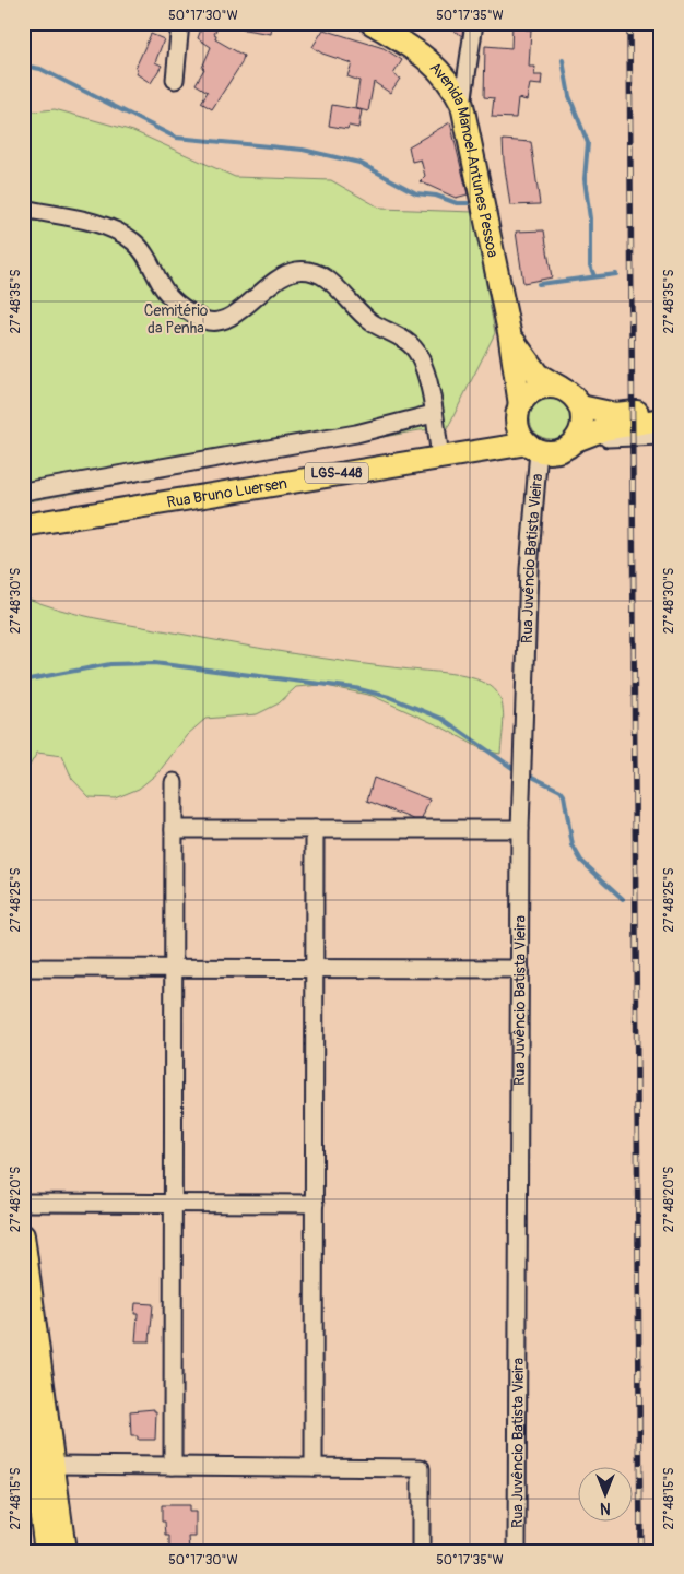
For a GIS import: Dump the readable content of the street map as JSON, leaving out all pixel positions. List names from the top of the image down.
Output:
{
  "streets": {
    "main road": ["Avenida Manoel Antunes Pessoa", "LGS-448", "Rua Bruno Luersen"],
    "street": ["Rua Juvêncio Batista Vieira"]
  },
  "crossings": [
    ["Avenida Manoel Antunes Pessoa", "Rua Bruno Luersen"],
    ["Avenida Manoel Antunes Pessoa", "Rua Juvêncio Batista Vieira"],
    ["Rua Bruno Luersen", "Rua Juvêncio Batista Vieira"]
  ],
  "parks": ["Cemitério da Penha"],
  "north": "bottom",
  "coordinates": [
    "50°17'30\"W",
    "50°17'35\"W",
    "27°48'35\"S",
    "27°48'30\"S",
    "27°48'25\"S",
    "27°48'20\"S",
    "27°48'15\"S"
  ]
}
